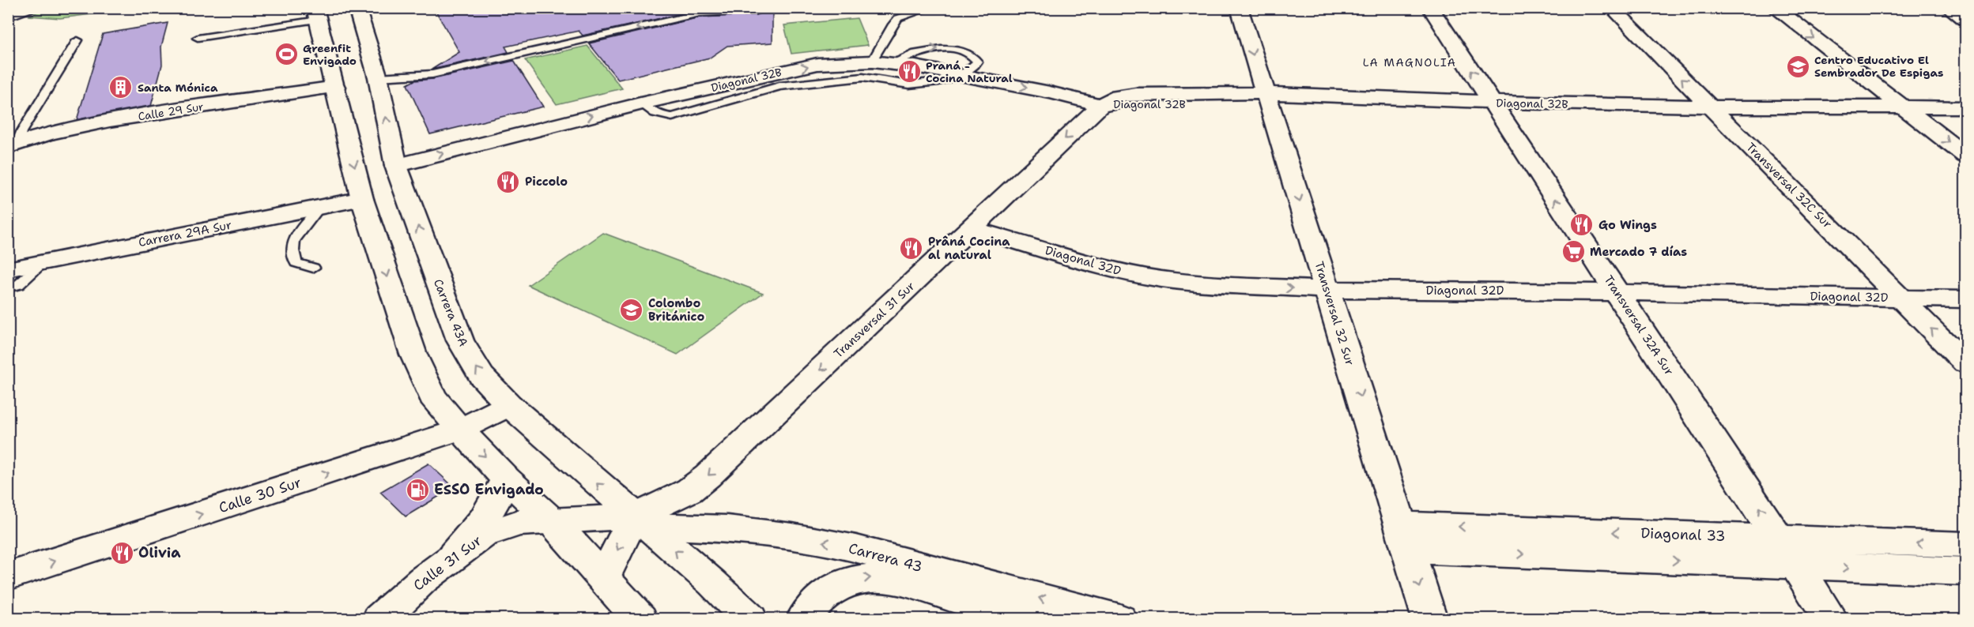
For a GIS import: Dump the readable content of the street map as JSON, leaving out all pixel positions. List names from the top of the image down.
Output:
{
  "streets": {
    "street": [
      "Diagonal 32B",
      "Calle 29 Sur",
      "Transversal 32C Sur",
      "Carrera 29A Sur",
      "Diagonal 32D",
      "Carrera 43A",
      "Transversal 32 Sur",
      "Transversal 31 Sur",
      "Transversal 32A Sur",
      "Calle 30 Sur",
      "Diagonal 33",
      "Carrera 43",
      "Calle 31 Sur"
    ]
  },
  "crossings": [
    ["Diagonal 32B", "Transversal 32C Sur"],
    ["Diagonal 32B", "Carrera 43A"],
    ["Diagonal 32B", "Transversal 32 Sur"],
    ["Diagonal 32B", "Transversal 31 Sur"],
    ["Diagonal 32B", "Transversal 32A Sur"],
    ["Transversal 32C Sur", "Diagonal 32D"],
    ["Diagonal 32D", "Transversal 32 Sur"],
    ["Diagonal 32D", "Transversal 31 Sur"],
    ["Diagonal 32D", "Transversal 32A Sur"],
    ["Carrera 43A", "Transversal 31 Sur"],
    ["Carrera 43A", "Calle 30 Sur"],
    ["Carrera 43A", "Carrera 43"],
    ["Transversal 32 Sur", "Diagonal 33"],
    ["Transversal 31 Sur", "Carrera 43"],
    ["Transversal 31 Sur", "Calle 31 Sur"],
    ["Transversal 32A Sur", "Diagonal 33"]
  ],
  "one_way": [
    "Diagonal 32B",
    "Transversal 32C Sur",
    "Transversal 32 Sur",
    "Transversal 31 Sur",
    "Transversal 32A Sur",
    "Calle 30 Sur"
  ],
  "districts": ["LA MAGNOLIA"],
  "places": {
    "sports": ["Greenfit Envigado"],
    "school or university": ["Centro Educativo El Sembrador De Espigas", "Colombo Británico"],
    "restaurant": [
      "Praná - Cocina Natural",
      "Piccolo",
      "Go Wings",
      "Prâná Cocina al natural",
      "Olivia"
    ],
    "building": ["Santa Mónica"],
    "supermarket": ["Mercado 7 días"],
    "fuel station": ["ESSO Envigado"]
  }
}
